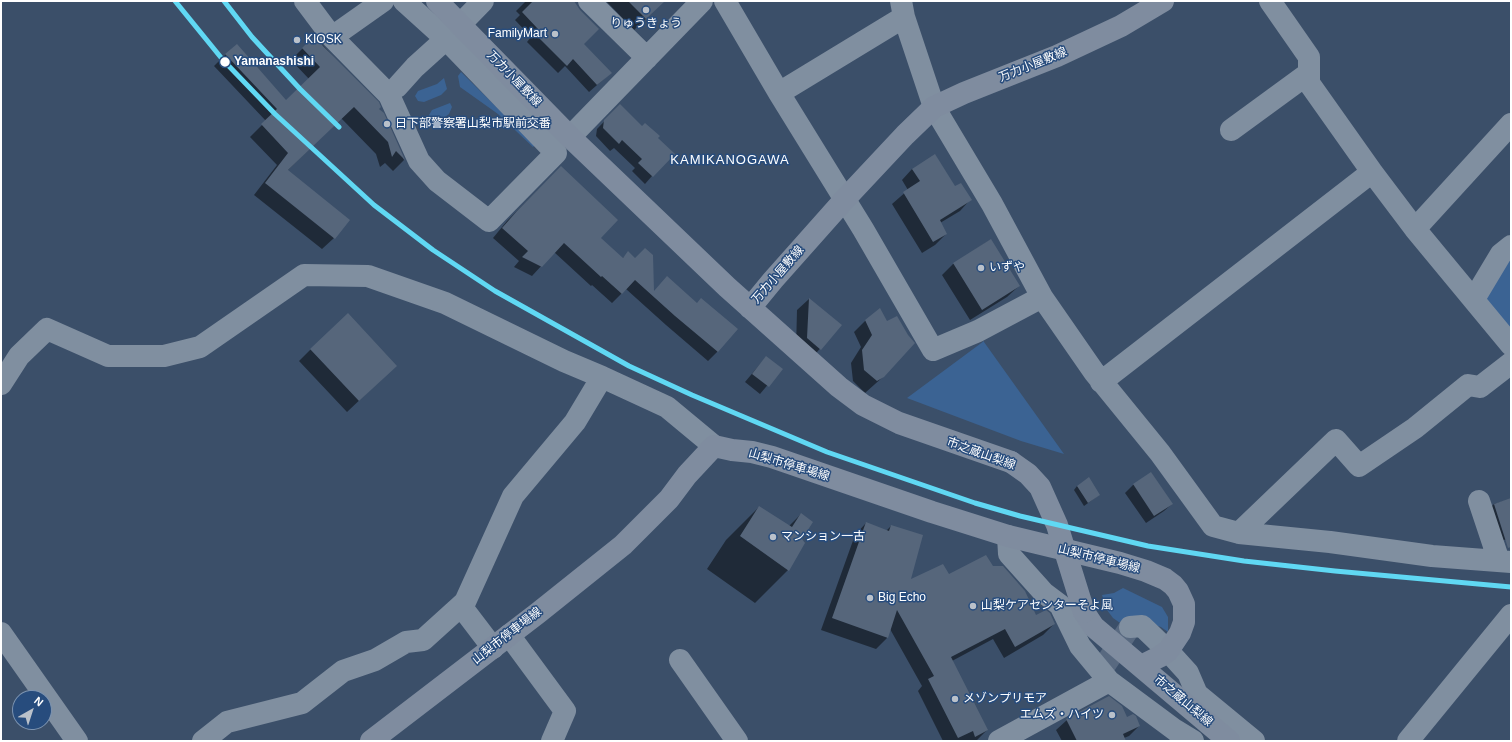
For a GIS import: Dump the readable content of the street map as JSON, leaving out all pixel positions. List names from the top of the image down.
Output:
{
  "streets": {
    "main road": ["万力小屋敷線", "市之蔵山梨線", "山梨市停車場線"]
  },
  "crossings": [
    ["万力小屋敷線", "市之蔵山梨線"],
    ["市之蔵山梨線", "山梨市停車場線"]
  ],
  "districts": ["KAMIKANOGAWA"],
  "places": [
    "りゅうきょう",
    "FamilyMart",
    "KIOSK",
    "Yamanashishi",
    "日下部警察署山梨市駅前交番",
    "いずや",
    "マンション一古",
    "Big Echo",
    "山梨ケアセンターそよ風",
    "メゾンプリモア",
    "エムズ・ハイツ"
  ],
  "north": "top right"
}
